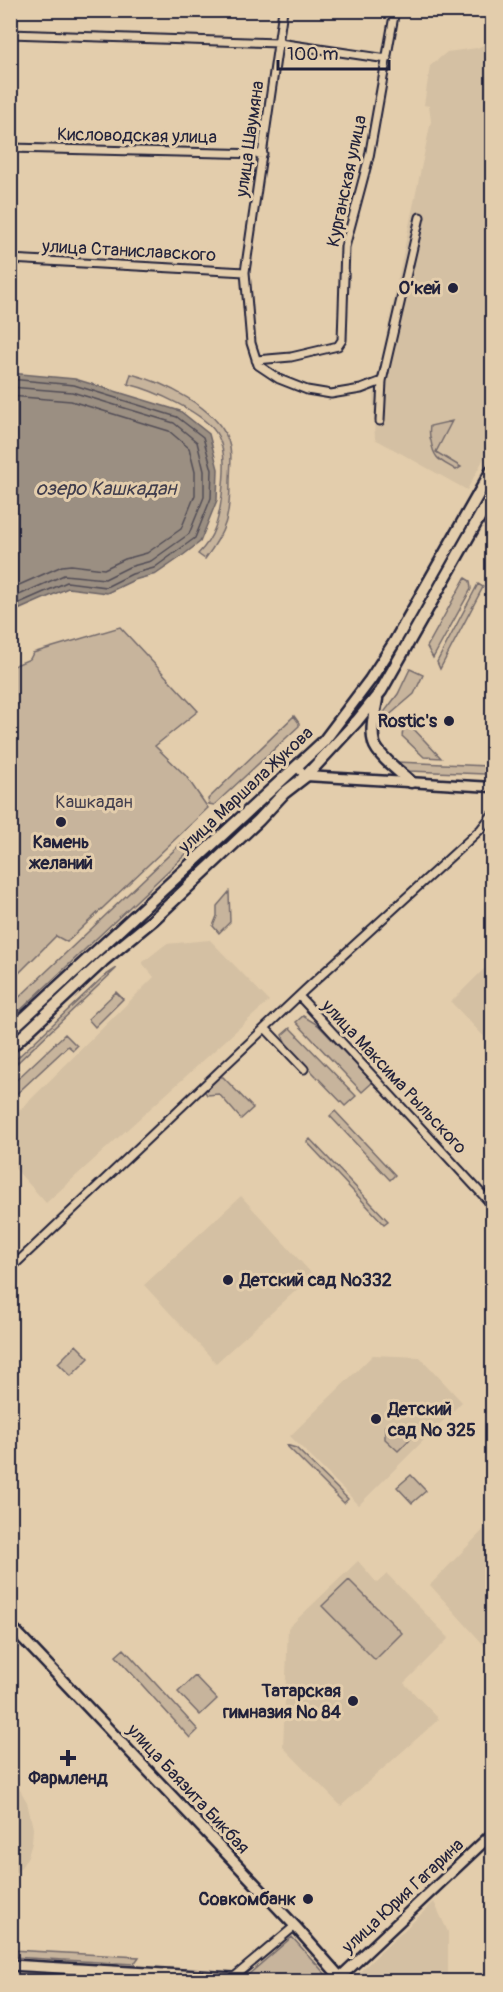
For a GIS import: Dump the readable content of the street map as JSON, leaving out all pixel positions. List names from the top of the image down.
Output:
{
  "streets": {
    "main road": ["улица Маршала Жукова", "улица Баязита Бикбая", "улица Юрия Гагарина"],
    "street": [
      "Кисловодская улица",
      "улица Шаумяна",
      "Курганская улица",
      "улица Станиславского",
      "улица Максима Рыльского"
    ]
  },
  "crossings": [
    ["Кисловодская улица", "улица Шаумяна"],
    ["улица Шаумяна", "Курганская улица"],
    ["улица Шаумяна", "улица Станиславского"],
    ["улица Баязита Бикбая", "улица Юрия Гагарина"]
  ],
  "water": ["озеро Кашкадан"],
  "parks": ["Кашкадан"],
  "places": {
    "other": [
      "О’кей",
      "Rostic's",
      "Камень желаний",
      "Детский сад №332",
      "Детский сад № 325",
      "Татарская гимназия № 84",
      "Совкомбанк"
    ],
    "health": ["Фармленд"]
  },
  "scale_bar": "100 m"
}
